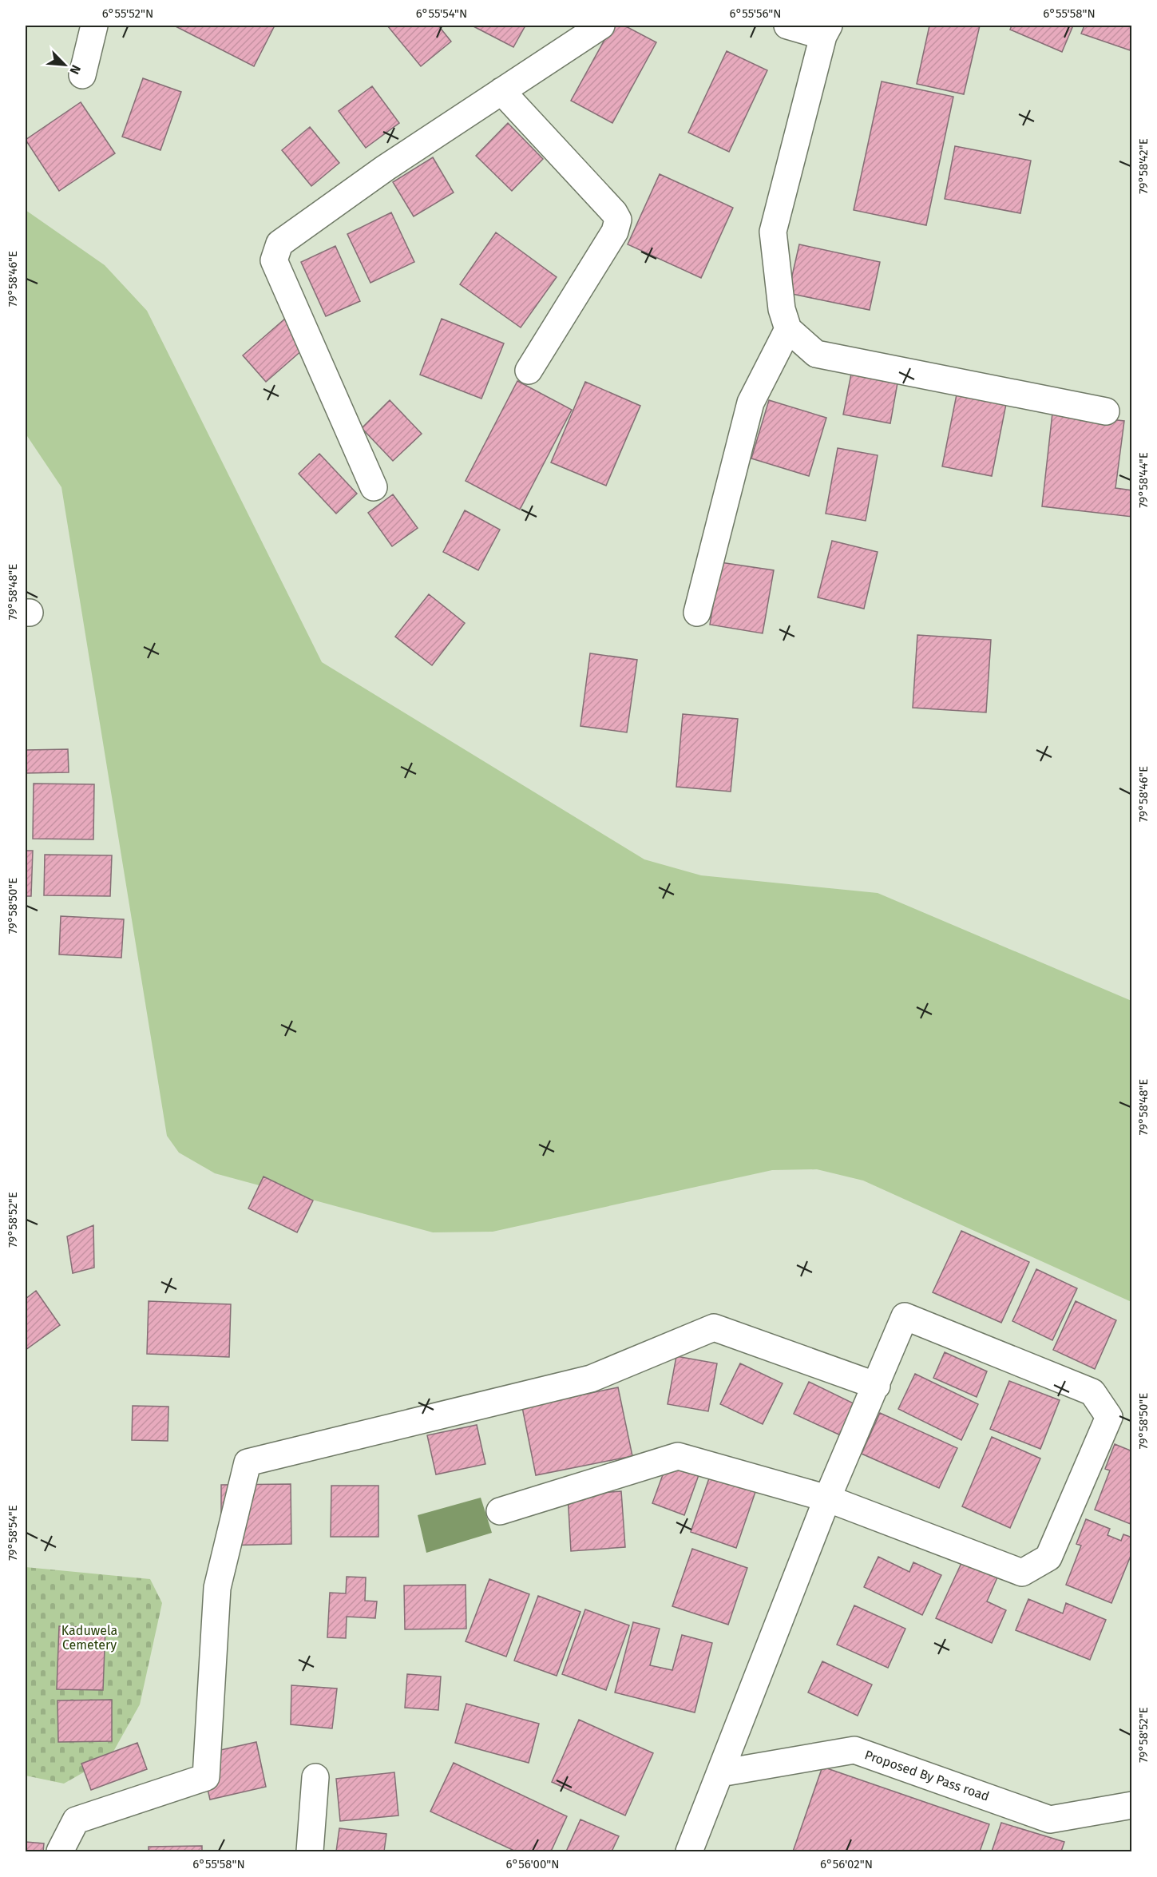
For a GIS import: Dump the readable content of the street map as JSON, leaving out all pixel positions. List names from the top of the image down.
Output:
{
  "streets": {
    "street": ["Proposed By Pass road"]
  },
  "parks": ["Kaduwela Cemetery"],
  "north": "bottom right",
  "coordinates": [
    "6°55'52\"N",
    "6°55'54\"N",
    "6°55'56\"N",
    "6°55'58\"N",
    "79°58'42\"E",
    "79°58'46\"E",
    "79°58'44\"E",
    "79°58'48\"E",
    "79°58'50\"E",
    "79°58'52\"E",
    "79°58'54\"E",
    "6°56'00\"N",
    "6°56'02\"N"
  ]
}
